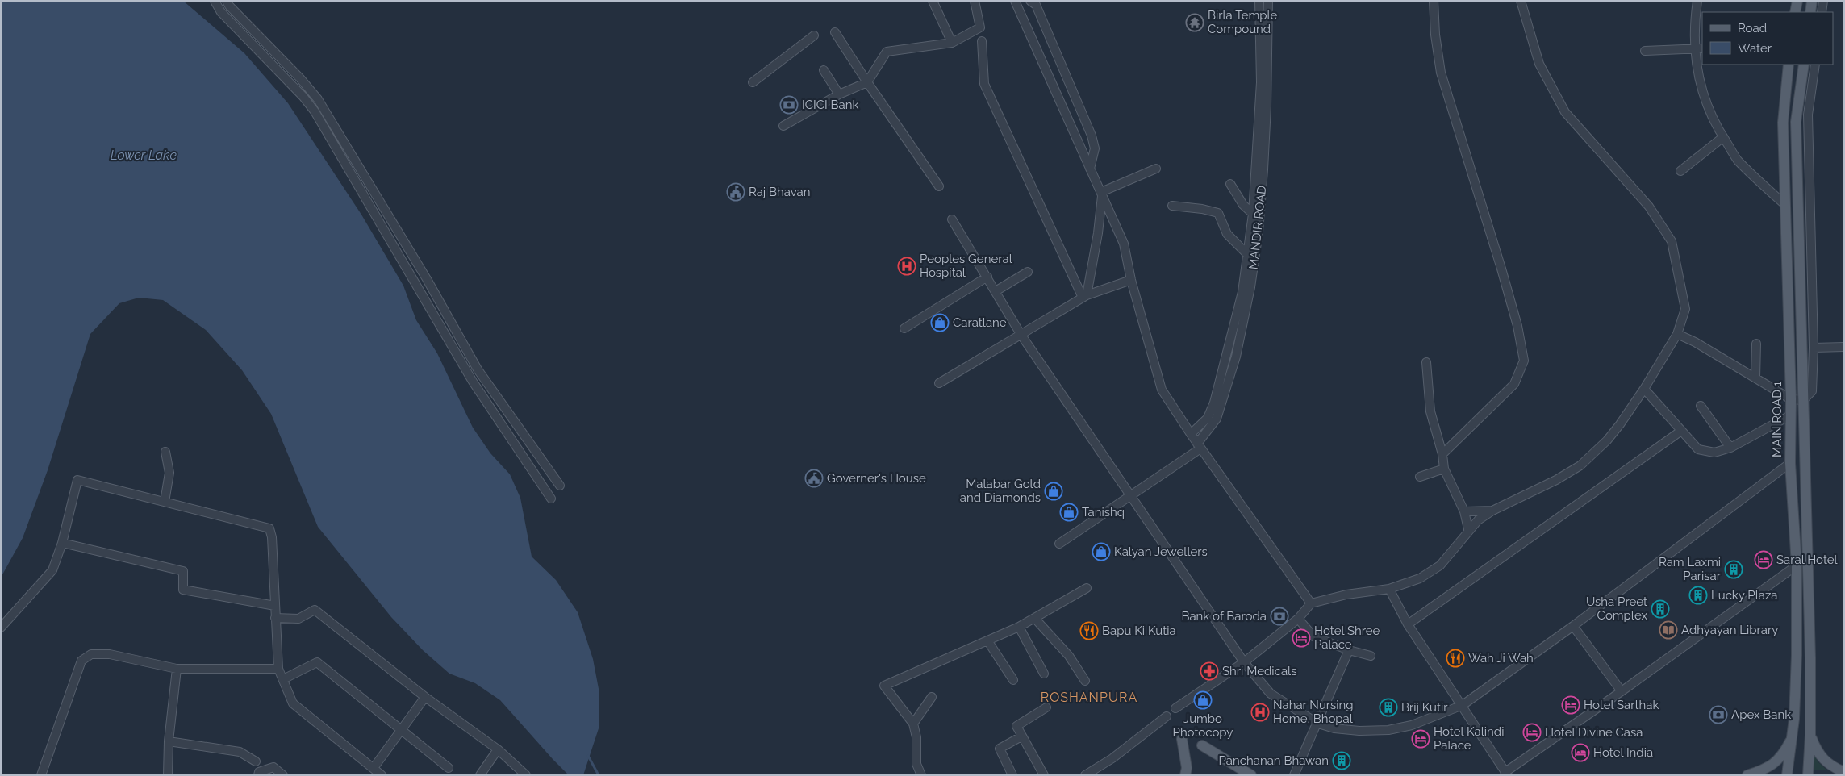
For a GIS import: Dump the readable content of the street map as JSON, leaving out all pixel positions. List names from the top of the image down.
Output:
{
  "streets": {
    "main road": ["MAIN ROAD 1"],
    "street": ["MANDIR ROAD"]
  },
  "districts": ["ROSHANPURA"],
  "water": ["Lower Lake"],
  "places": {
    "temple": ["Birla Temple Compound"],
    "bank": ["ICICI Bank", "Bank of Baroda", "Apex Bank"],
    "public building": ["Raj Bhavan", "Governer's House"],
    "hospital": ["Peoples General Hospital", "Nahar Nursing Home, Bhopal"],
    "shop": [
      "Caratlane",
      "Malabar Gold and Diamonds",
      "Tanishq",
      "Kalyan Jewellers",
      "Jumbo Photocopy"
    ],
    "hotel": [
      "Saral Hotel",
      "Hotel Shree Palace",
      "Hotel Sarthak",
      "Hotel Divine Casa",
      "Hotel Kalindi Palace",
      "Hotel India"
    ],
    "building": [
      "Ram Laxmi Parisar",
      "Lucky Plaza",
      "Usha Preet Complex",
      "Brij Kutir",
      "Panchanan Bhawan"
    ],
    "library": ["Adhyayan Library"],
    "restaurant": ["Bapu Ki Kutia", "Wah Ji Wah"],
    "pharmacy": ["Shri Medicals"]
  },
  "legend": ["Road", "Water"]
}
